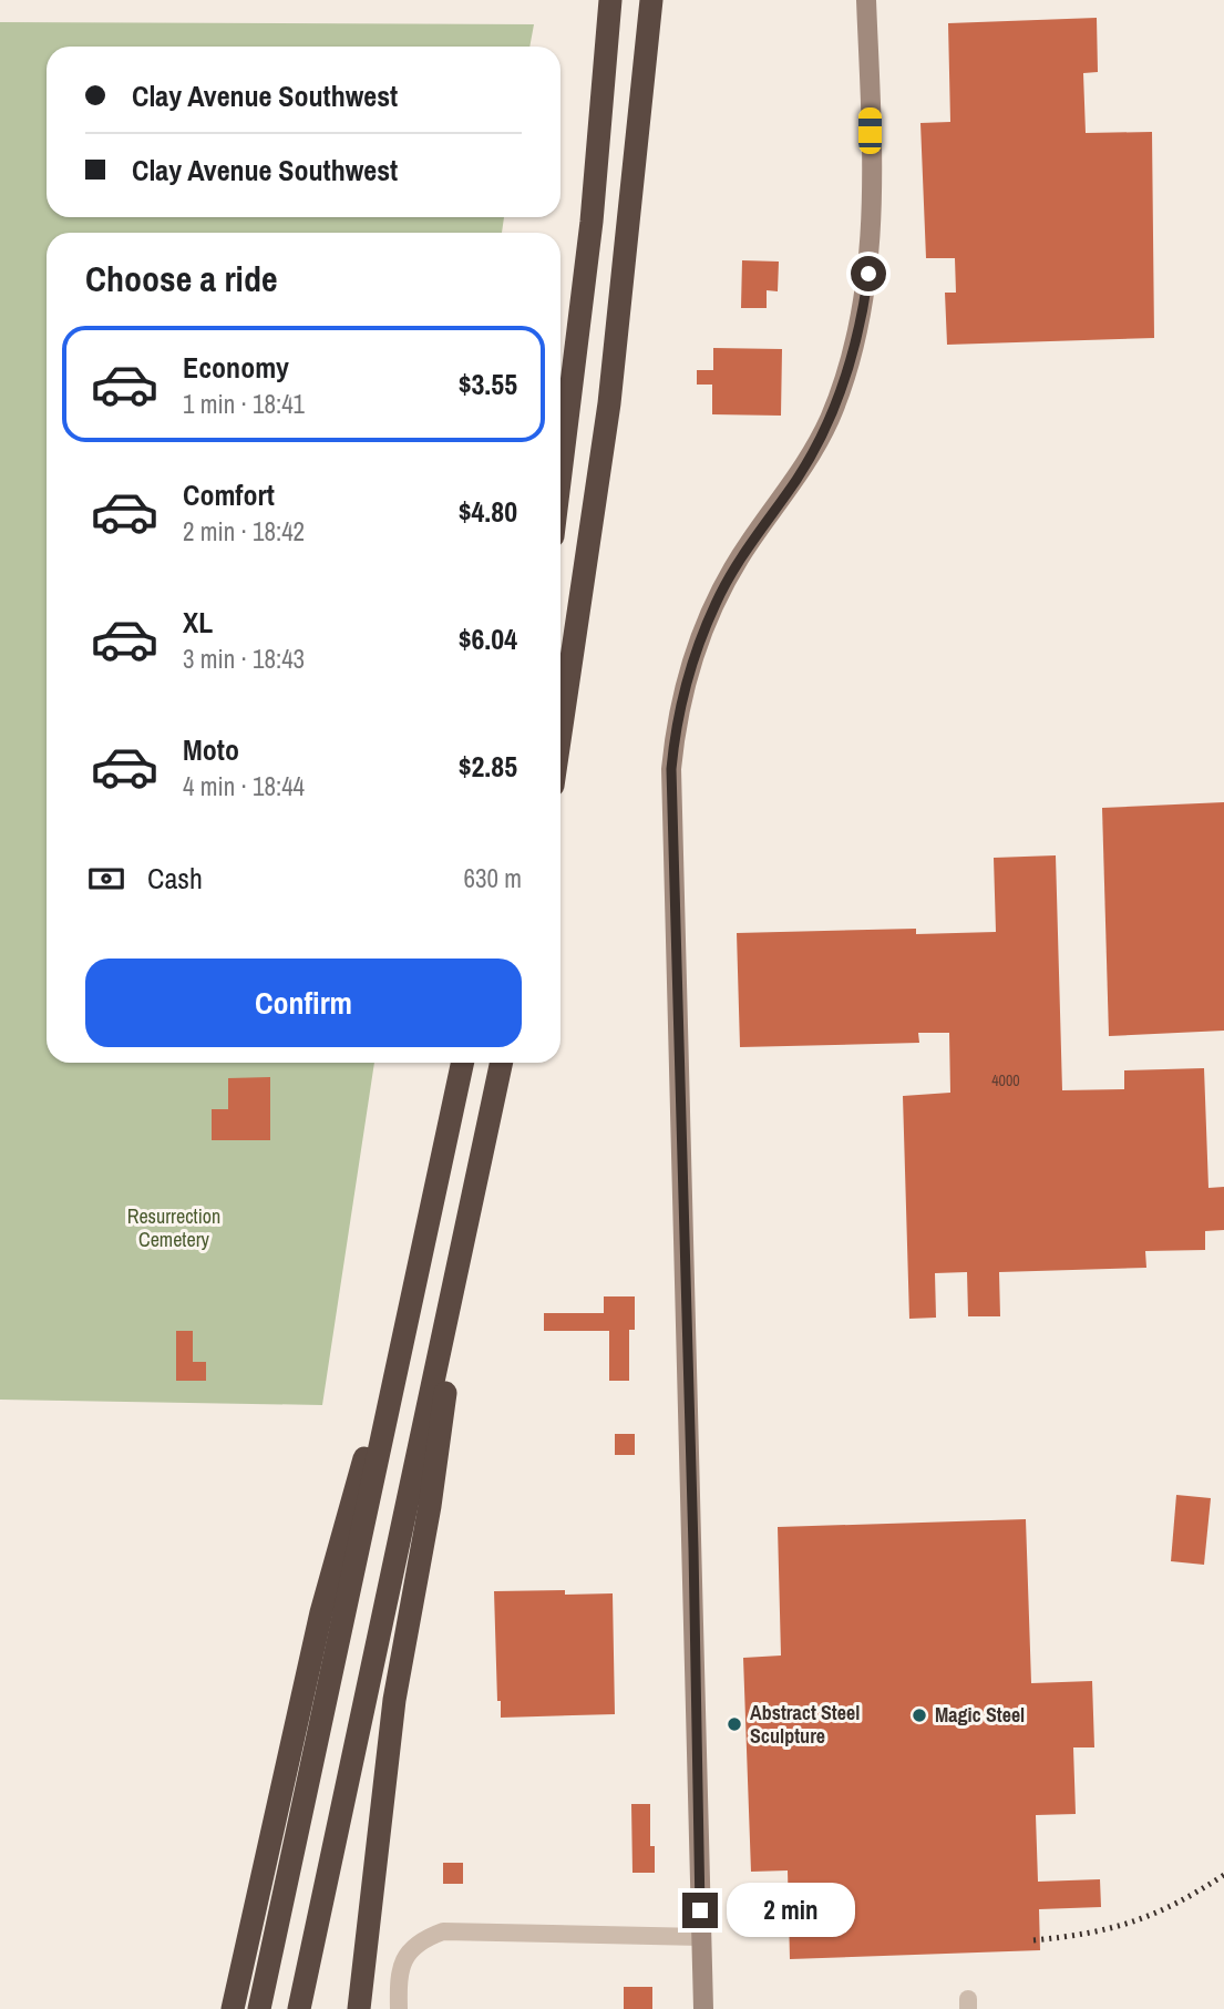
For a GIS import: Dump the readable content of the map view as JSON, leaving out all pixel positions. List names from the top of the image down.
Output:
{
  "parks": ["Resurrection Cemetery"],
  "places": ["Magic Steel", "Abstract Steel Sculpture"],
  "house_numbers": ["4000"],
  "page": {
    "banner": ["Clay Avenue Southwest", "Clay Avenue Southwest"],
    "heading": "Choose a ride",
    "list": [
      {
        "name": "Economy",
        "note": "1 min · 18:41",
        "value": "$3.55"
      },
      {
        "name": "Comfort",
        "note": "2 min · 18:42",
        "value": "$4.80"
      },
      {
        "name": "XL",
        "note": "3 min · 18:43",
        "value": "$6.04"
      },
      {
        "name": "Moto",
        "note": "4 min · 18:44",
        "value": "$2.85"
      }
    ],
    "pay": ["Cash", "630 m"],
    "buttons": "Confirm",
    "bubble": "2 min"
  }
}
